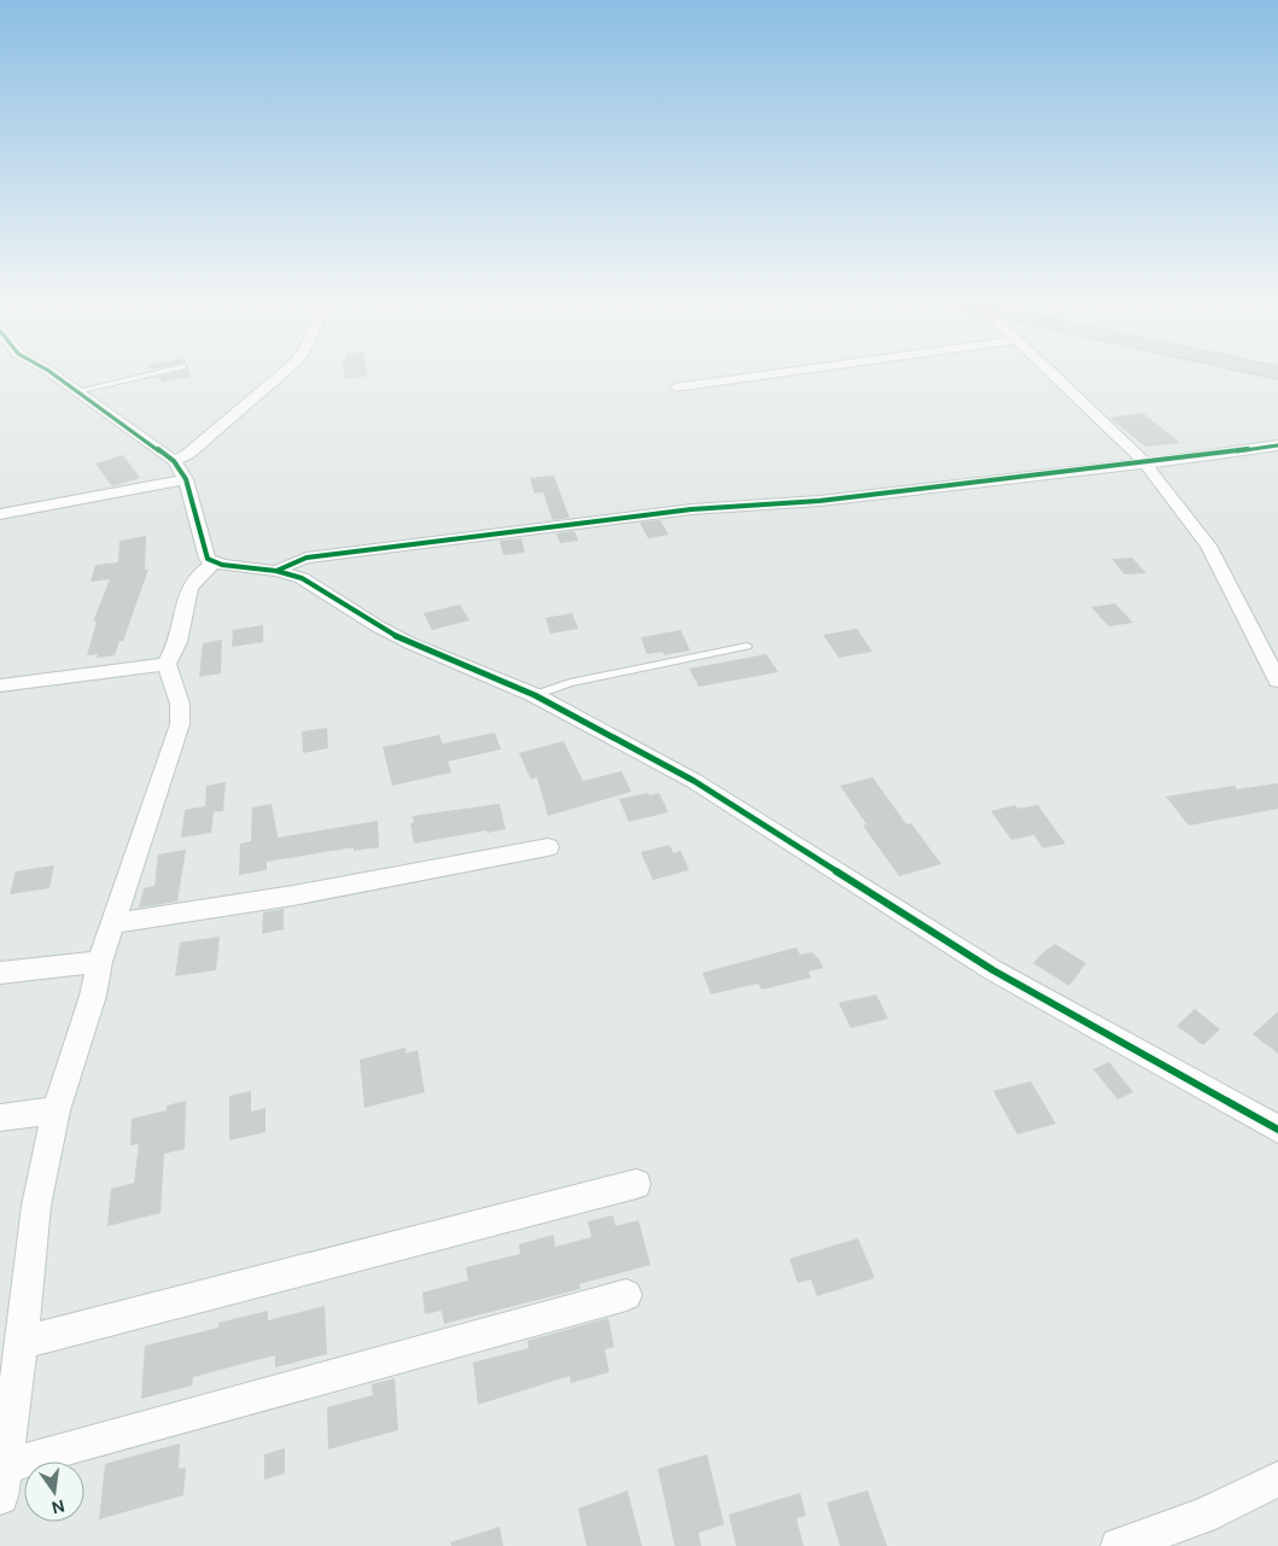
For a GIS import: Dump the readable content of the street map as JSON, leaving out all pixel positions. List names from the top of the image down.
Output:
{
  "north": "bottom"
}
